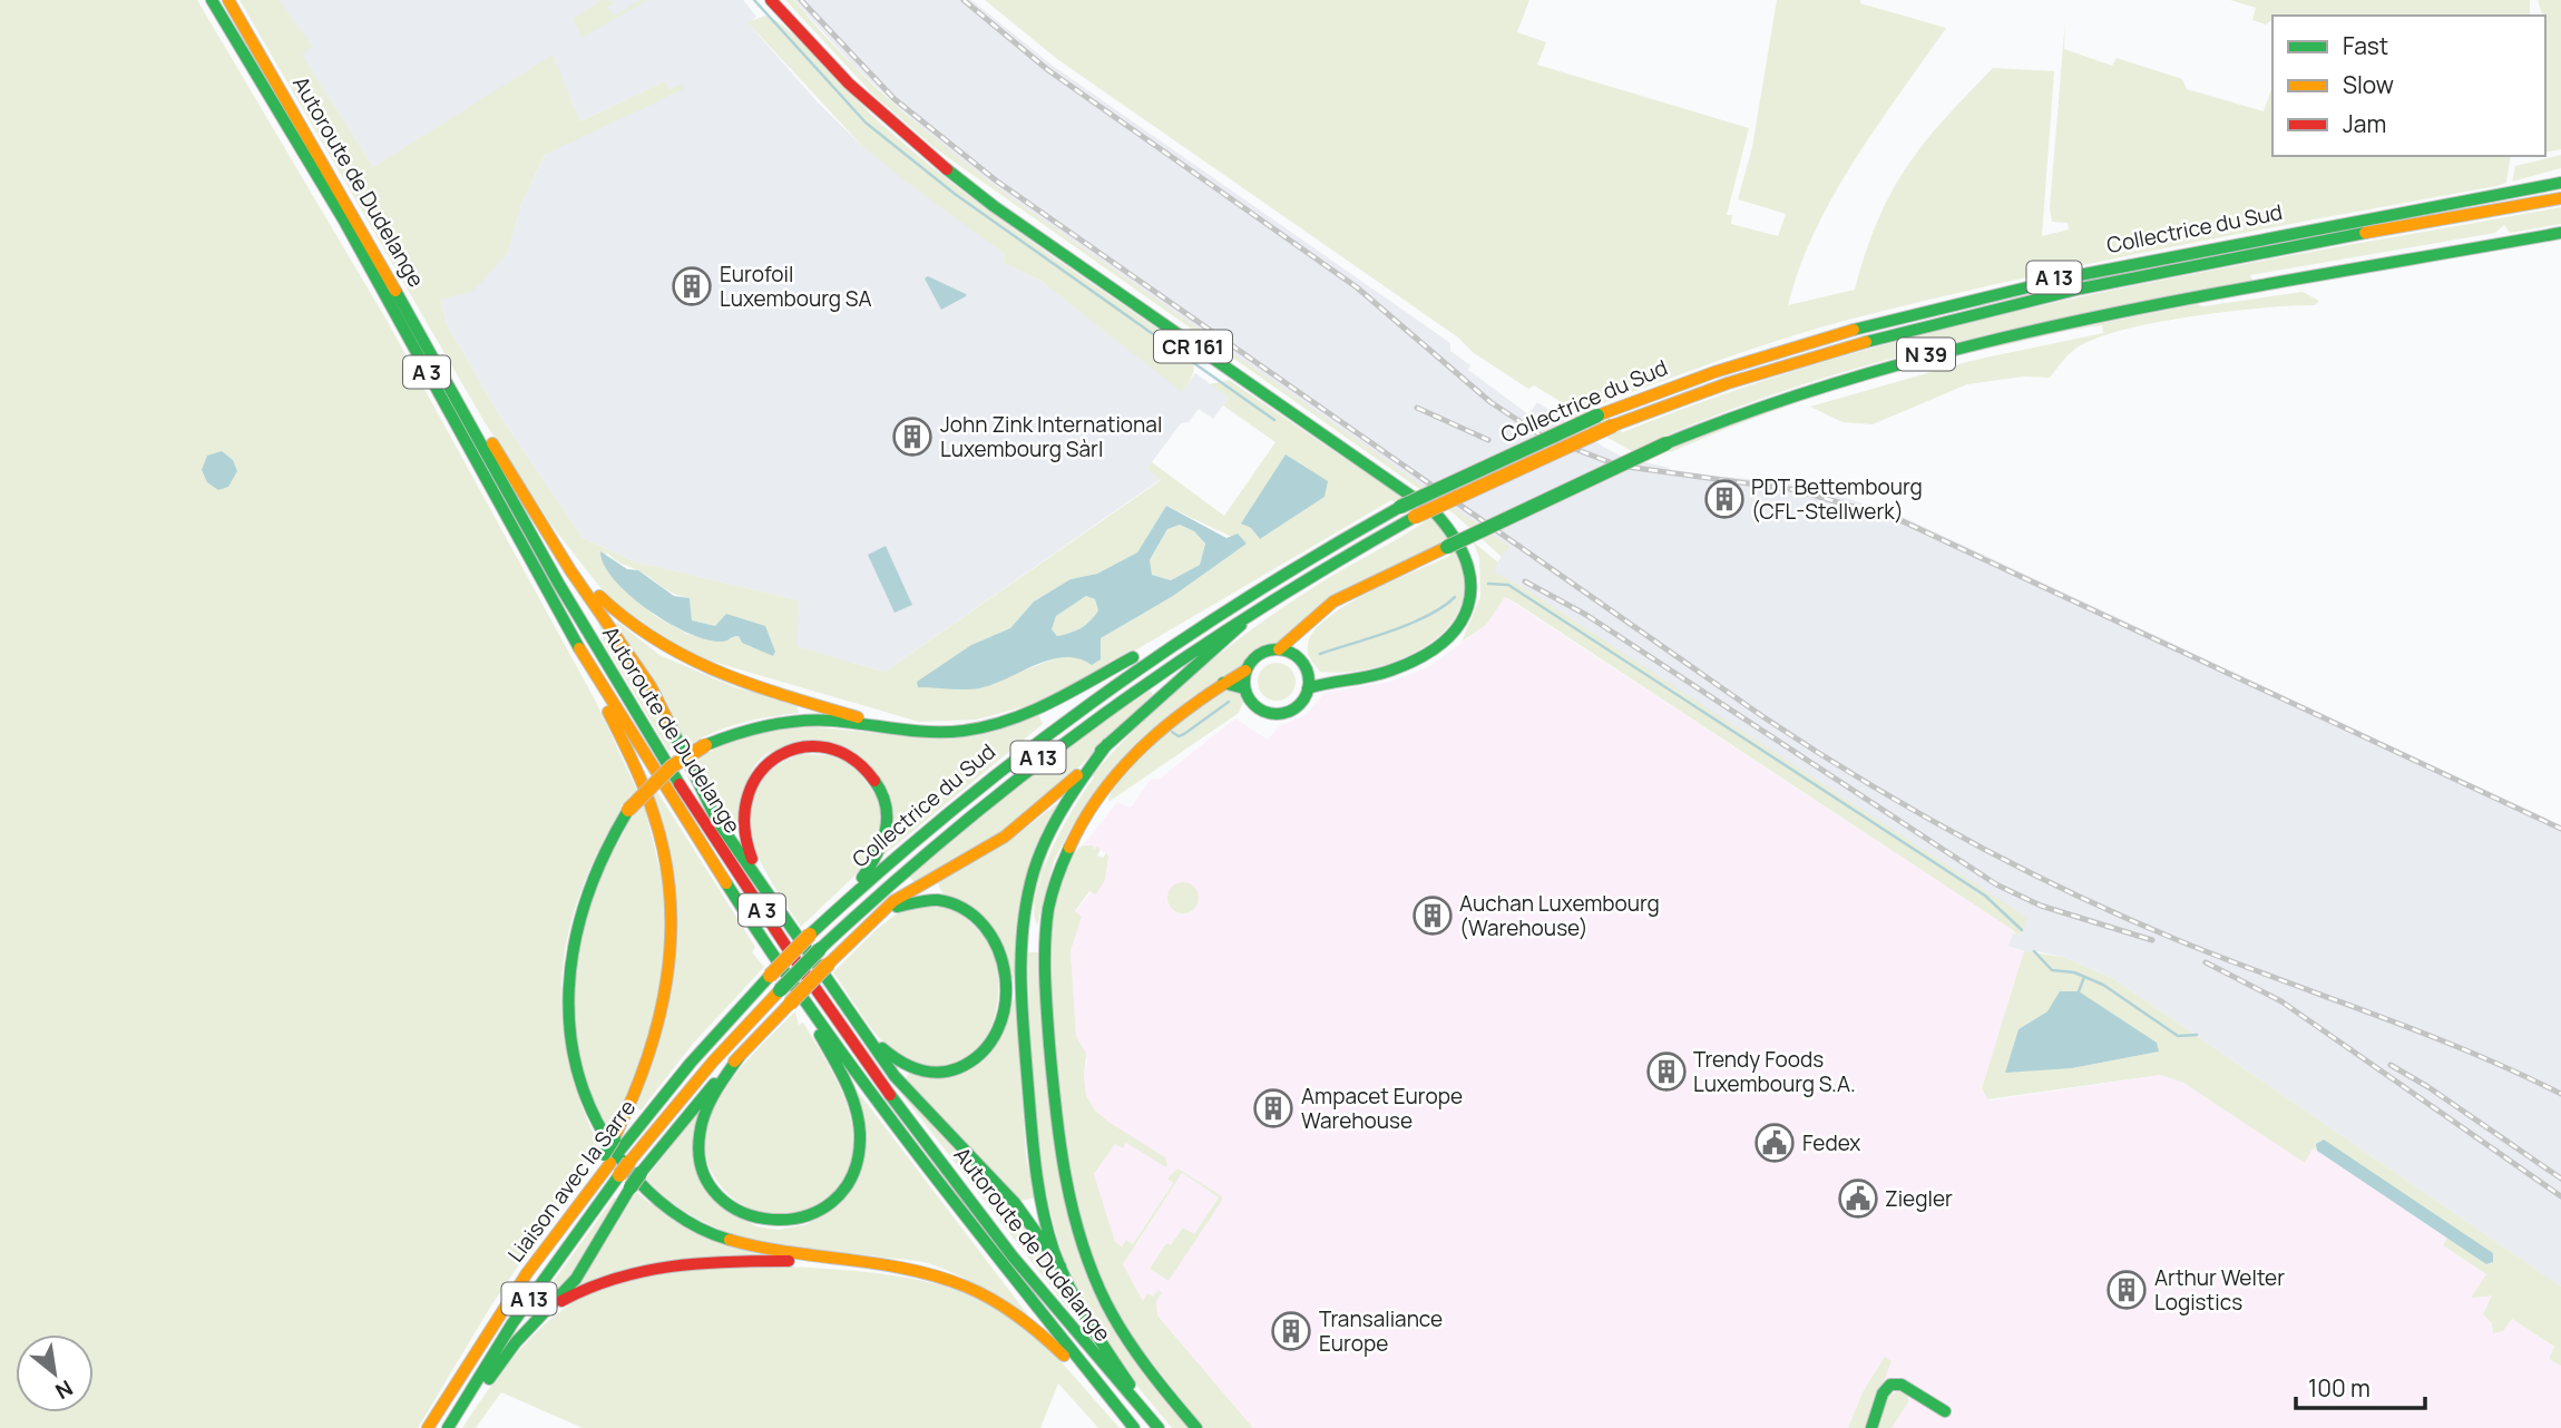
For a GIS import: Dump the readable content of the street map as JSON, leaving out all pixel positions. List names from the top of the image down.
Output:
{
  "streets": {
    "main road": [
      "Autoroute de Dudelange",
      "Collectrice du Sud",
      "A 13",
      "CR 161",
      "N 39",
      "A 3",
      "Liaison avec la Sarre"
    ]
  },
  "crossings": [
    ["Autoroute de Dudelange", "A 3"],
    ["Collectrice du Sud", "A 3"],
    ["Collectrice du Sud", "Liaison avec la Sarre"],
    ["A 13", "A 3"],
    ["CR 161", "N 39"],
    ["A 3", "Liaison avec la Sarre"]
  ],
  "places": {
    "building": [
      "Eurofoil Luxembourg SA",
      "John Zink International Luxembourg Sàrl",
      "PDT Bettembourg (CFL-Stellwerk)",
      "Auchan Luxembourg (Warehouse)",
      "Trendy Foods Luxembourg S.A.",
      "Ampacet Europe Warehouse",
      "Arthur Welter Logistics",
      "Transaliance Europe"
    ],
    "public building": ["Fedex", "Ziegler"]
  },
  "legend": ["Fast", "Slow", "Jam"],
  "scale_bar": "100 m",
  "north": "bottom right"
}
